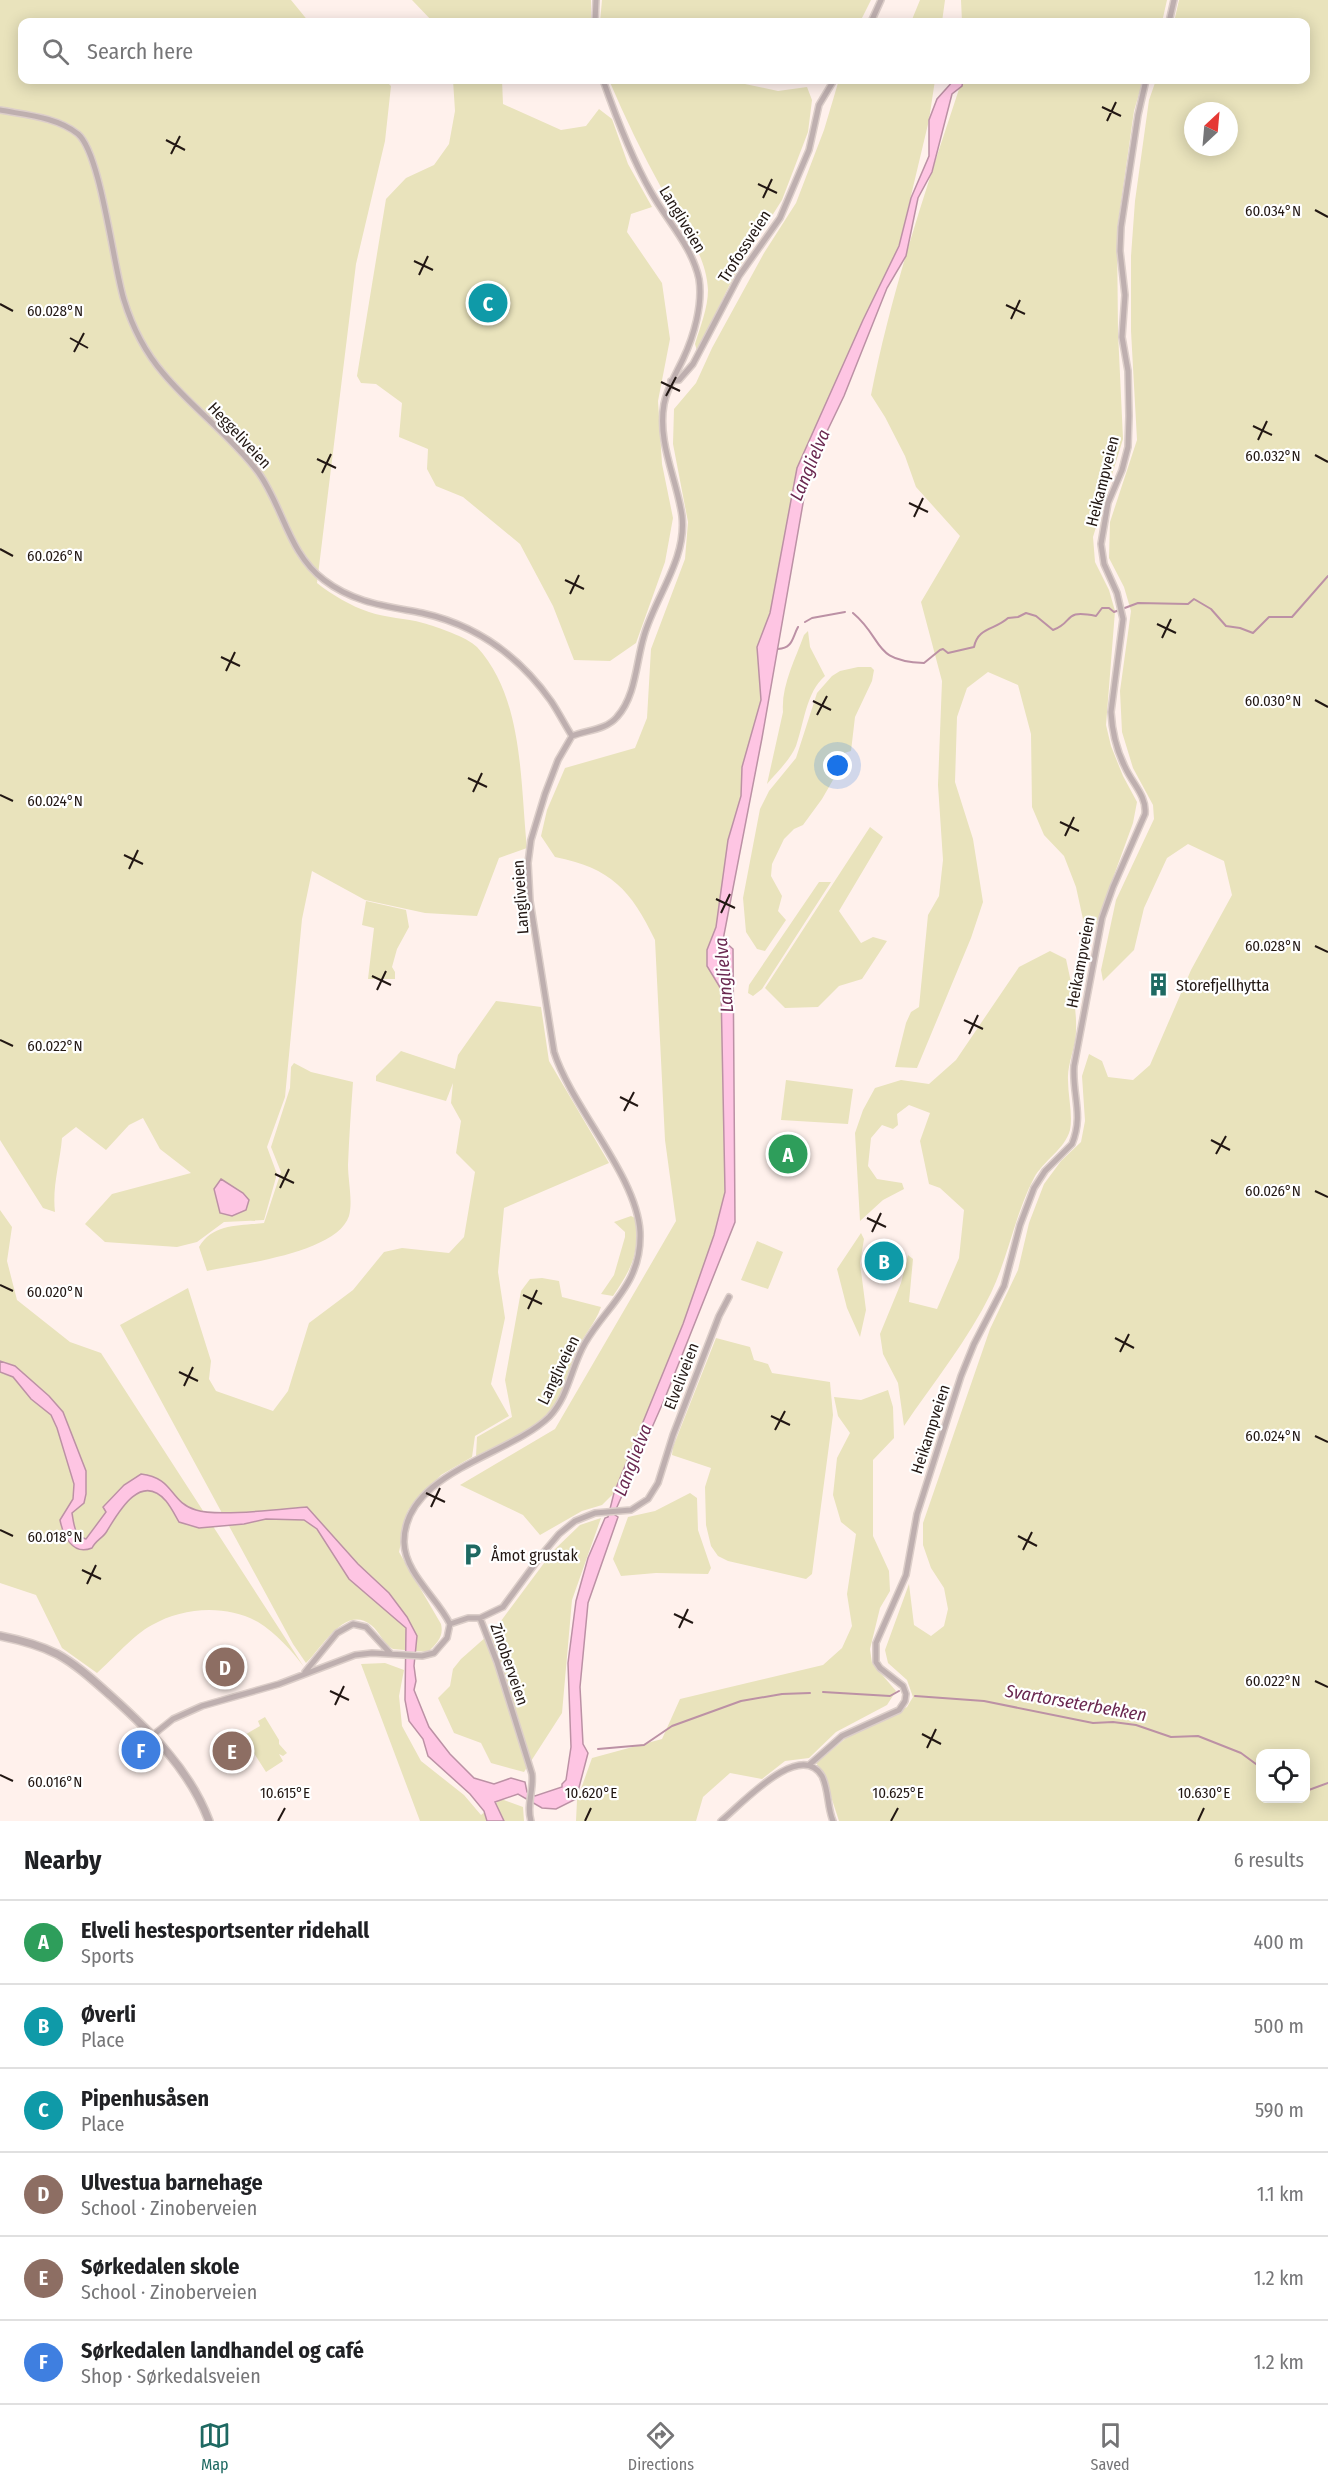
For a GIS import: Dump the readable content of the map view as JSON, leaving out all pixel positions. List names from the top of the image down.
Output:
{
  "streets": {
    "street": [
      "Langliveien",
      "Trofossveien",
      "Heggeliveien",
      "Heikampveien",
      "Elveliveien",
      "Zinoberveien"
    ]
  },
  "crossings": [
    ["Langliveien", "Trofossveien"],
    ["Langliveien", "Heggeliveien"],
    ["Langliveien", "Zinoberveien"],
    ["Elveliveien", "Zinoberveien"]
  ],
  "water": ["Langlielva", "Svartorseterbekken"],
  "places": {
    "building": ["Storefjellhytta"],
    "parking": ["Åmot grustak"]
  },
  "north": "top right",
  "page": {
    "search": "Search here",
    "pins": [
      "C",
      "A",
      "B",
      "D",
      "F",
      "E"
    ],
    "heading": ["Nearby", "6 results"],
    "list": [
      {
        "mark": "A",
        "name": "Elveli hestesportsenter ridehall",
        "note": "Sports",
        "value": "400 m"
      },
      {
        "mark": "B",
        "name": "Øverli",
        "note": "Place",
        "value": "500 m"
      },
      {
        "mark": "C",
        "name": "Pipenhusåsen",
        "note": "Place",
        "value": "590 m"
      },
      {
        "mark": "D",
        "name": "Ulvestua barnehage",
        "note": "School · Zinoberveien",
        "value": "1.1 km"
      },
      {
        "mark": "E",
        "name": "Sørkedalen skole",
        "note": "School · Zinoberveien",
        "value": "1.2 km"
      },
      {
        "mark": "F",
        "name": "Sørkedalen landhandel og café",
        "note": "Shop · Sørkedalsveien",
        "value": "1.2 km"
      }
    ],
    "nav": ["Map", "Directions", "Saved"]
  },
  "coordinates": [
    "60.034°N",
    "60.028°N",
    "60.032°N",
    "60.026°N",
    "60.030°N",
    "60.024°N",
    "60.022°N",
    "60.020°N",
    "60.018°N",
    "60.016°N",
    "10.615°E",
    "10.620°E",
    "10.625°E",
    "10.630°E"
  ]
}
